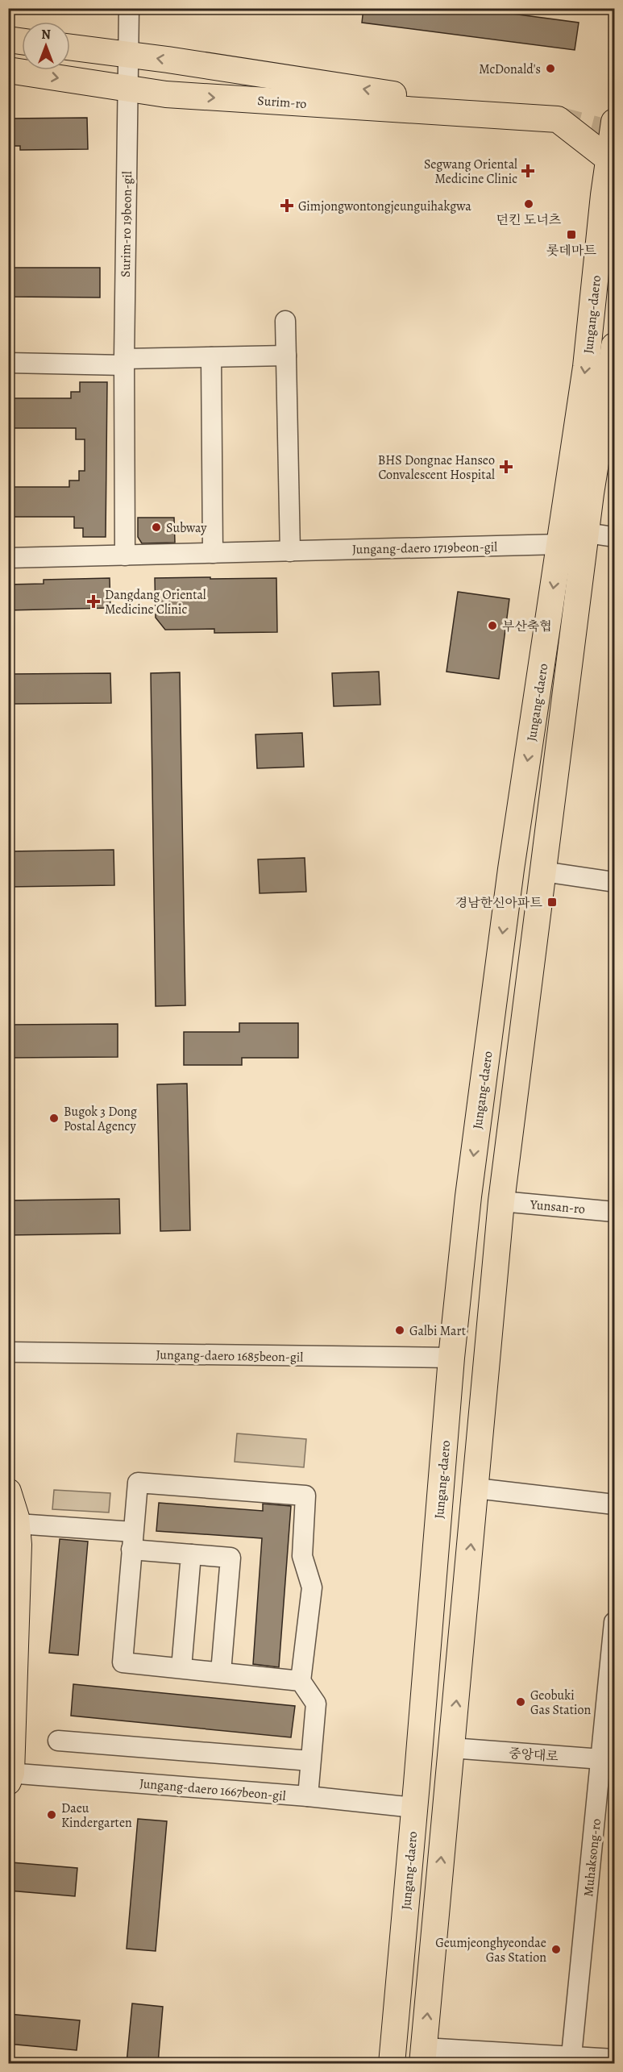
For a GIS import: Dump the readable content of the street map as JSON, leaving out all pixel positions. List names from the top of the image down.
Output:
{
  "streets": {
    "main road": ["Surim-ro", "Jungang-daero"],
    "street": [
      "Surim-ro 19beon-gil",
      "Jungang-daero 1719beon-gil",
      "Yunsan-ro",
      "Jungang-daero 1685beon-gil",
      "중앙대로",
      "Jungang-daero 1667beon-gil",
      "Muhaksong-ro"
    ]
  },
  "crossings": [
    ["Surim-ro", "Surim-ro 19beon-gil"],
    ["Surim-ro", "Jungang-daero"],
    ["Surim-ro 19beon-gil", "Jungang-daero 1719beon-gil"],
    ["Jungang-daero", "Jungang-daero 1719beon-gil"],
    ["Jungang-daero", "Yunsan-ro"],
    ["Jungang-daero", "Jungang-daero 1685beon-gil"],
    ["Jungang-daero", "중앙대로"],
    ["Jungang-daero", "Jungang-daero 1667beon-gil"],
    ["중앙대로", "Muhaksong-ro"]
  ],
  "places": {
    "other": [
      "McDonald's",
      "던킨 도너츠",
      "Subway",
      "부산축협",
      "Bugok 3 Dong Postal Agency",
      "Galbi Mart",
      "Geobuki Gas Station",
      "Daeu Kindergarten",
      "Geumjeonghyeondae Gas Station"
    ],
    "health": [
      "Segwang Oriental Medicine Clinic",
      "Gimjongwontongjeunguihakgwa",
      "BHS Dongnae Hanseo Convalescent Hospital",
      "Dangdang Oriental Medicine Clinic"
    ],
    "transit": ["롯데마트", "경남한신아파트"]
  },
  "north": "top"
}
